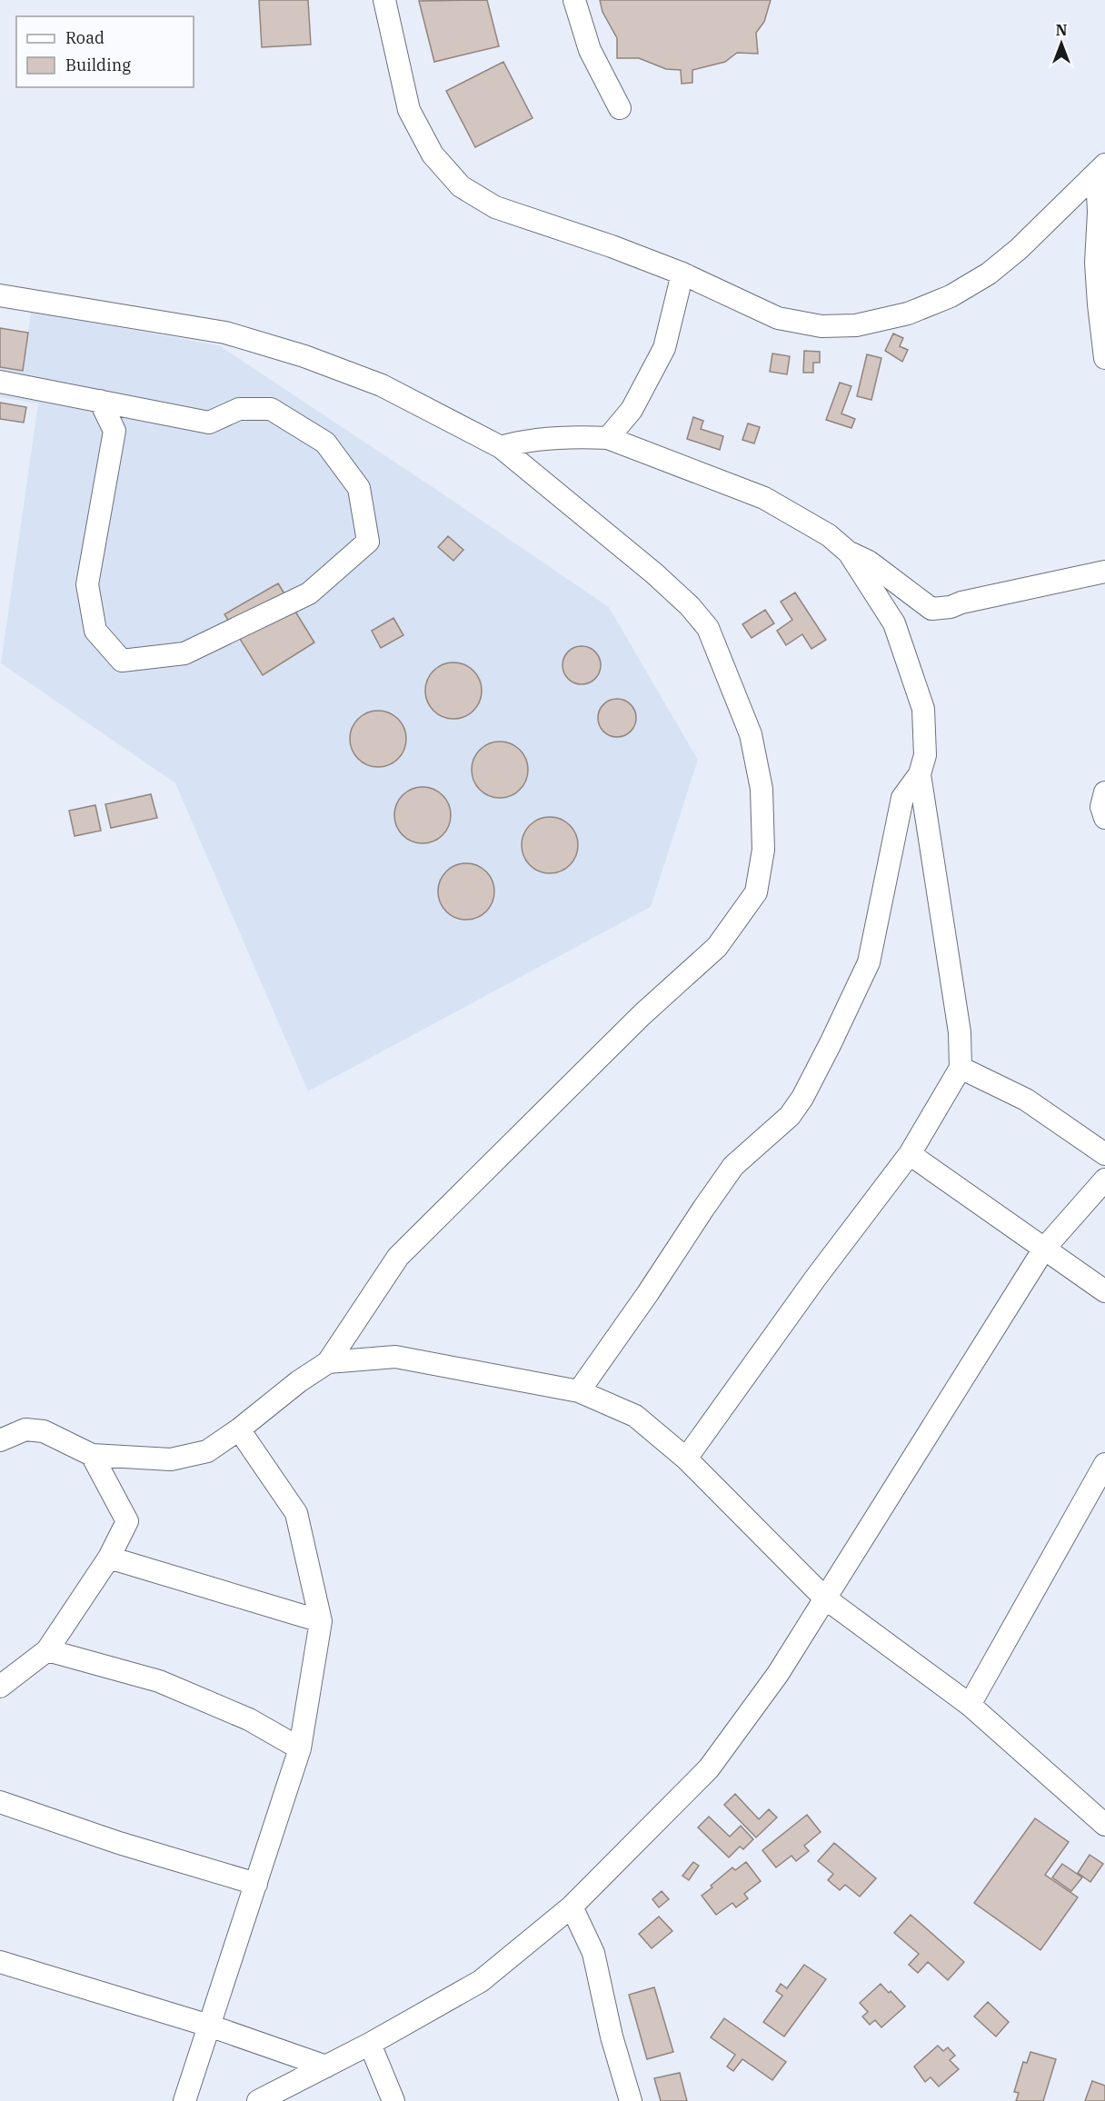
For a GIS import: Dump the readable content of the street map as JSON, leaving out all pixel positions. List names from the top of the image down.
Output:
{
  "legend": ["Road", "Building"],
  "north": "top"
}
